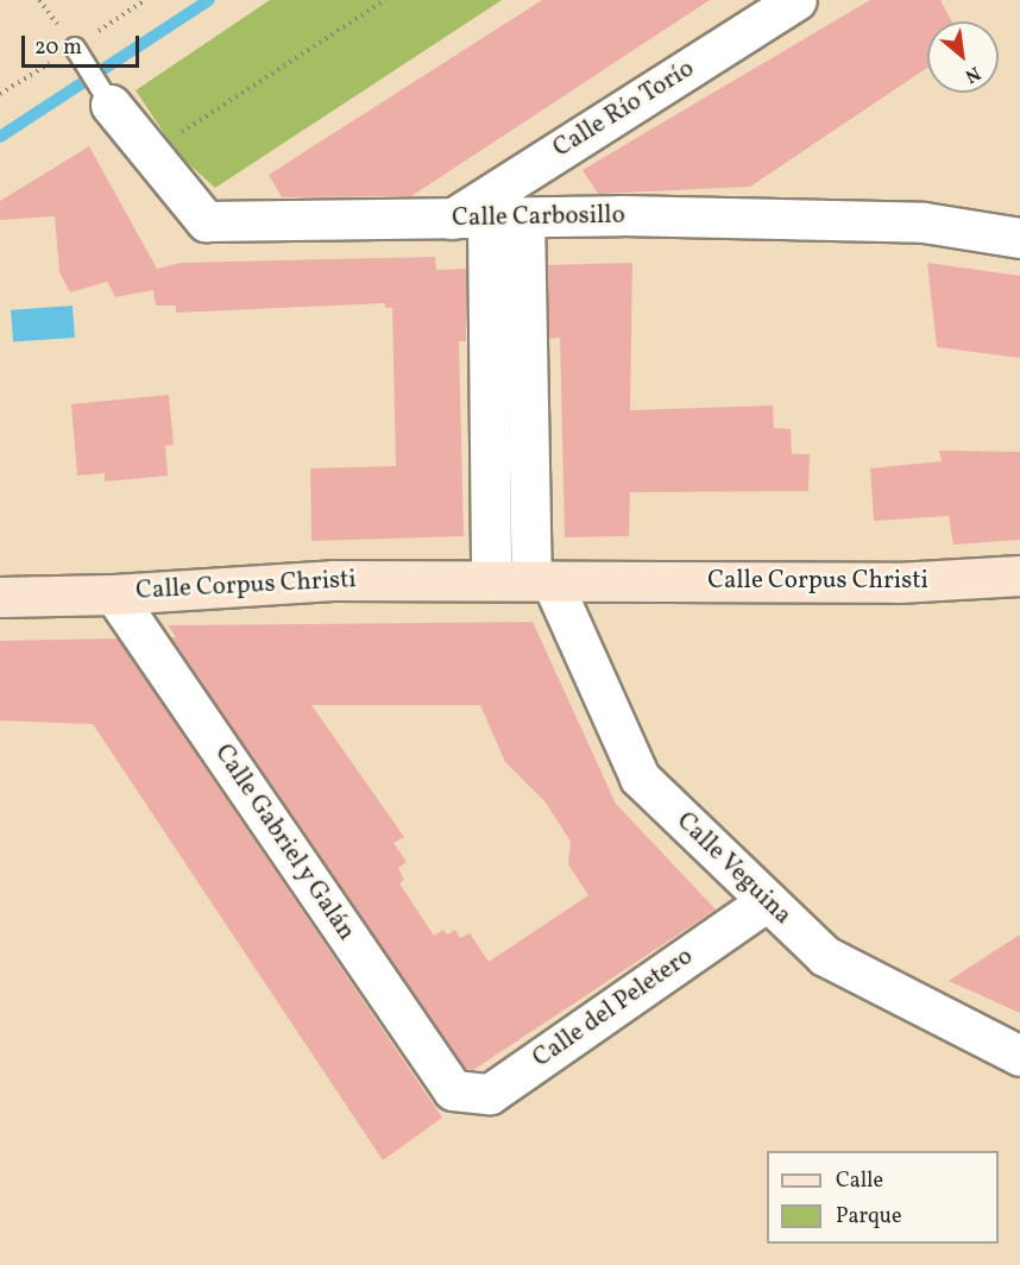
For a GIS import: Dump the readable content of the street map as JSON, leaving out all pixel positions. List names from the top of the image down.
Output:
{
  "streets": {
    "main road": ["Calle Corpus Christi"],
    "street": [
      "Calle Río Torío",
      "Calle Carbosillo",
      "Calle Gabriel y Galán",
      "Calle Veguina",
      "Calle del Peletero"
    ]
  },
  "crossings": [
    ["Calle Río Torío", "Calle Carbosillo"],
    ["Calle Corpus Christi", "Calle Gabriel y Galán"],
    ["Calle Corpus Christi", "Calle Veguina"],
    ["Calle Gabriel y Galán", "Calle del Peletero"],
    ["Calle Veguina", "Calle del Peletero"]
  ],
  "legend": ["Calle", "Parque"],
  "scale_bar": "20 m",
  "north": "bottom right"
}
